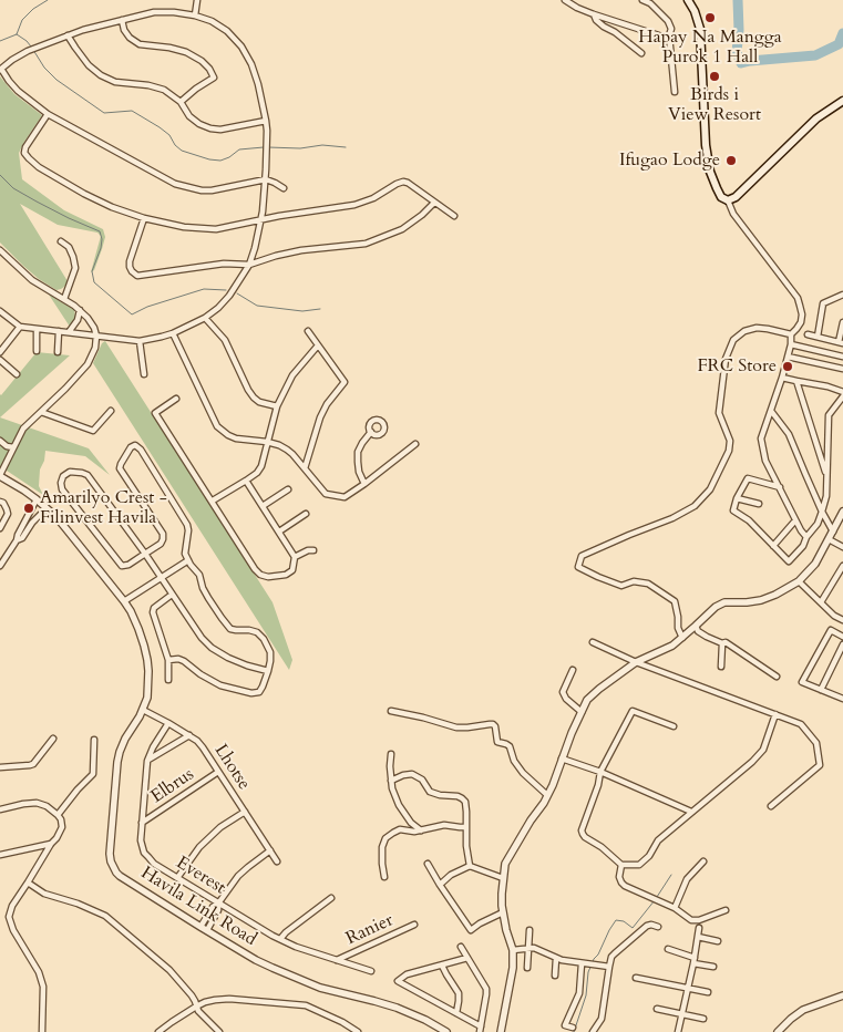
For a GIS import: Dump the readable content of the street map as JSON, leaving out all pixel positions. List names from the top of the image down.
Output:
{
  "streets": {
    "street": [
      "Lhotse",
      "Elbrus",
      "Everest",
      "Havila Link Road",
      "Ranier"
    ]
  },
  "crossings": [
    ["Lhotse", "Elbrus"],
    ["Lhotse", "Everest"],
    ["Lhotse", "Havila Link Road"],
    ["Elbrus", "Everest"],
    ["Everest", "Ranier"]
  ],
  "places": [
    "Hapay Na Mangga Purok 1 Hall",
    "Birds i View Resort",
    "Ifugao Lodge",
    "FRC Store",
    "Amarilyo Crest - Filinvest Havila"
  ]
}
